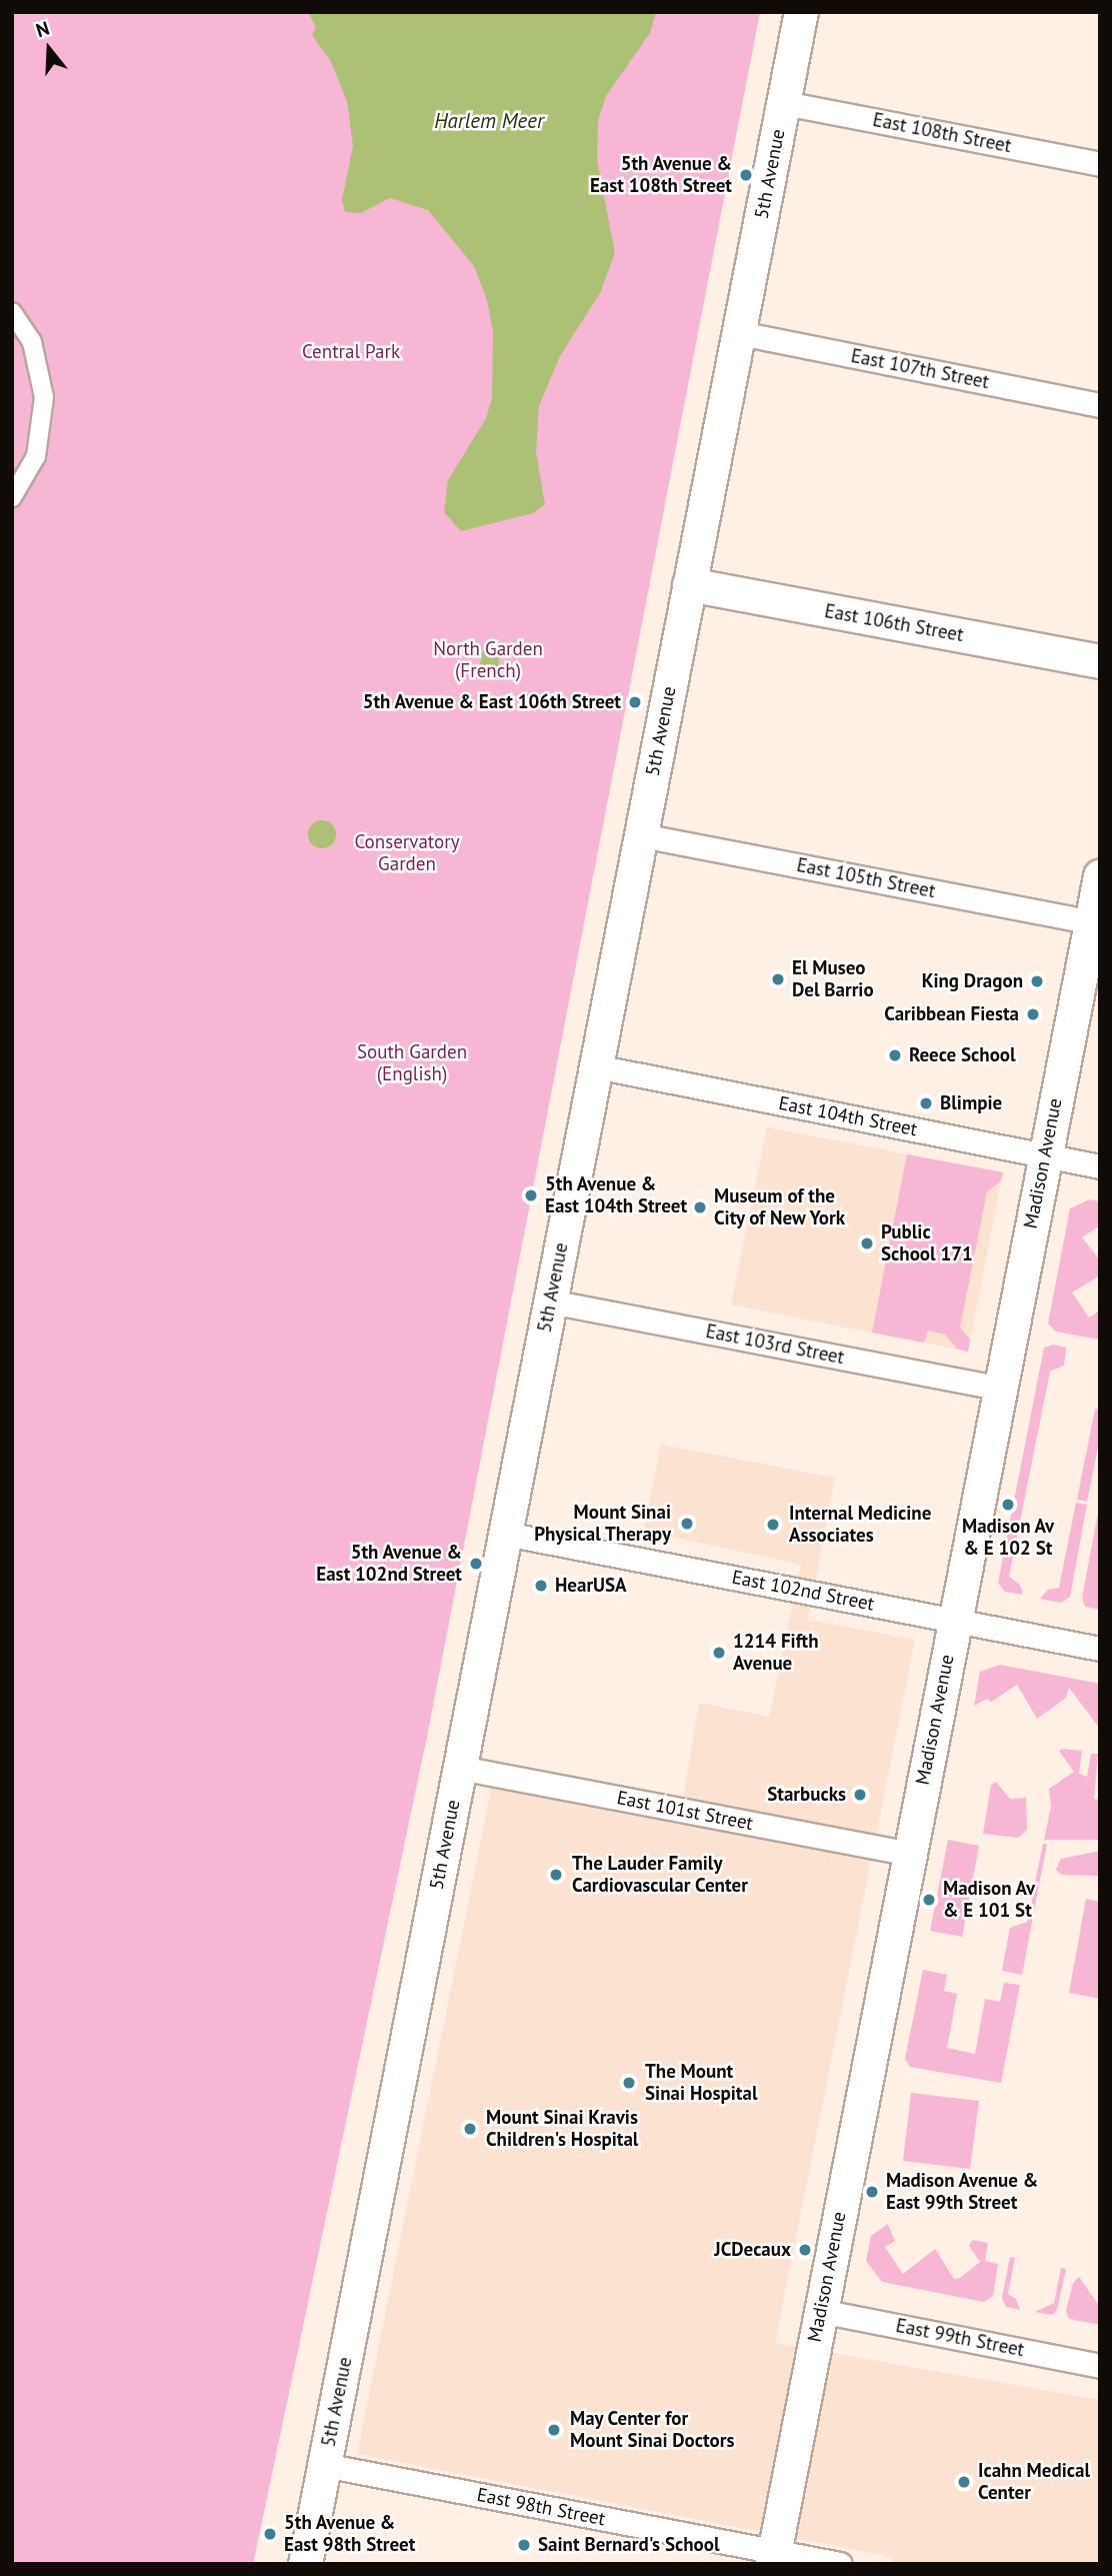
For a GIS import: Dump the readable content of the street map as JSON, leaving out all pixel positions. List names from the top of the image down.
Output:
{
  "streets": {
    "main road": ["5th Avenue", "East 106th Street", "Madison Avenue"],
    "street": [
      "East 108th Street",
      "East 107th Street",
      "East 105th Street",
      "East 104th Street",
      "East 103rd Street",
      "East 102nd Street",
      "East 101st Street",
      "East 99th Street",
      "East 98th Street"
    ]
  },
  "crossings": [
    ["East 108th Street", "5th Avenue"],
    ["5th Avenue", "East 107th Street"],
    ["5th Avenue", "East 106th Street"],
    ["5th Avenue", "East 105th Street"],
    ["5th Avenue", "East 104th Street"],
    ["5th Avenue", "East 103rd Street"],
    ["5th Avenue", "East 102nd Street"],
    ["5th Avenue", "East 101st Street"],
    ["5th Avenue", "East 98th Street"],
    ["East 105th Street", "Madison Avenue"],
    ["East 104th Street", "Madison Avenue"],
    ["Madison Avenue", "East 103rd Street"],
    ["Madison Avenue", "East 102nd Street"],
    ["Madison Avenue", "East 101st Street"],
    ["Madison Avenue", "East 99th Street"],
    ["Madison Avenue", "East 98th Street"]
  ],
  "water": ["Harlem Meer"],
  "parks": [
    "Central Park",
    "North Garden (French)",
    "Conservatory Garden",
    "South Garden (English)"
  ],
  "places": [
    "5th Avenue & East 108th Street",
    "5th Avenue & East 106th Street",
    "El Museo Del Barrio",
    "King Dragon",
    "Caribbean Fiesta",
    "Reece School",
    "Blimpie",
    "5th Avenue & East 104th Street",
    "Museum of the City of New York",
    "Public School 171",
    "Madison Av & E 102 St",
    "Mount Sinai Physical Therapy",
    "Internal Medicine Associates",
    "5th Avenue & East 102nd Street",
    "HearUSA",
    "1214 Fifth Avenue",
    "Starbucks",
    "The Lauder Family Cardiovascular Center",
    "Madison Av & E 101 St",
    "The Mount Sinai Hospital",
    "Mount Sinai Kravis Children's Hospital",
    "Madison Avenue & East 99th Street",
    "JCDecaux",
    "May Center for Mount Sinai Doctors",
    "Icahn Medical Center",
    "5th Avenue & East 98th Street",
    "Saint Bernard's School"
  ],
  "north": "top"
}
